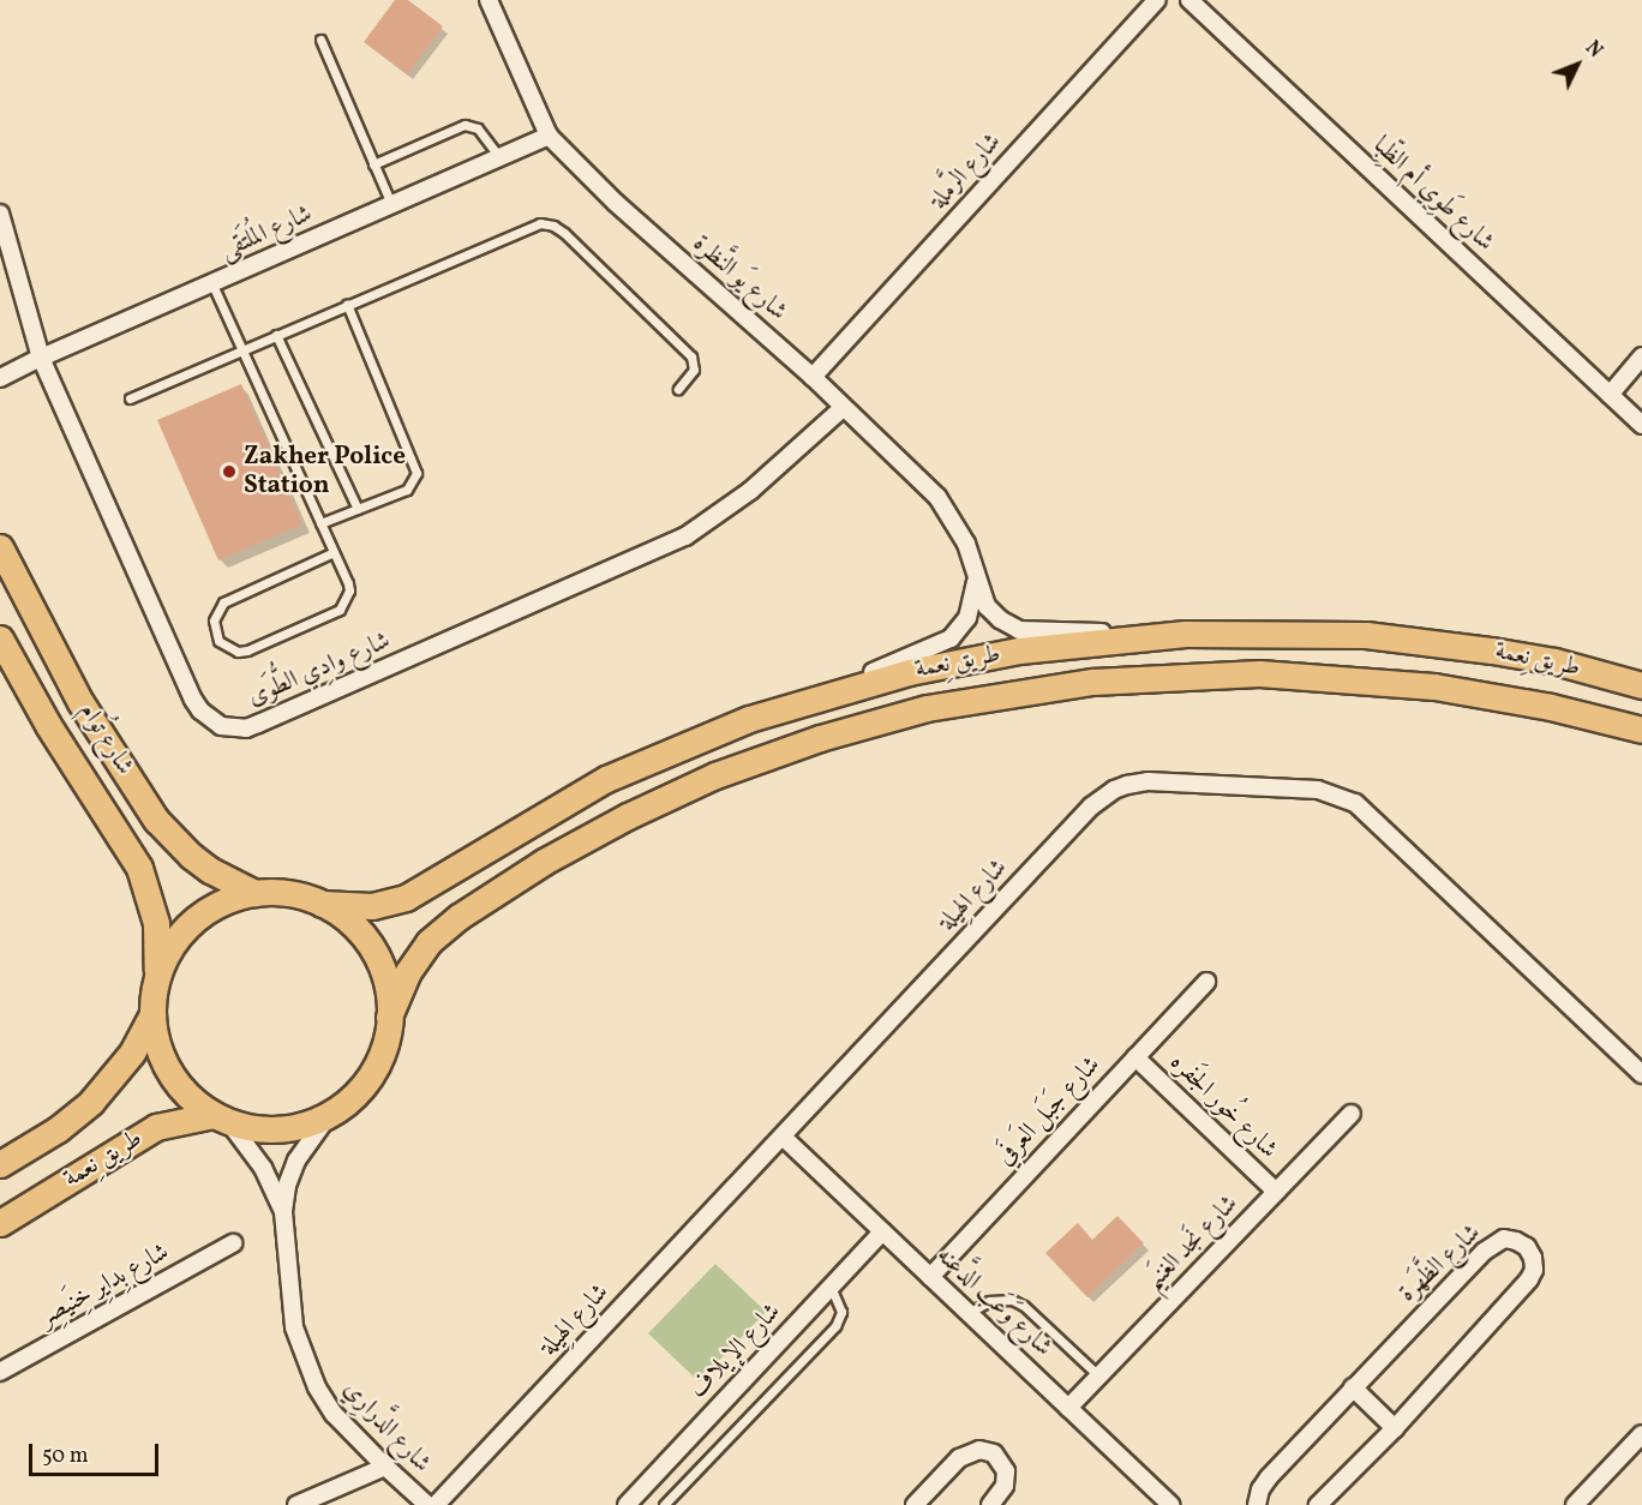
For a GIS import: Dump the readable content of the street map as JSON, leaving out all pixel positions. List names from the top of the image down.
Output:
{
  "streets": {
    "main road": ["طريق نِعمة", "شارع تُوام"],
    "street": [
      "شارع الرَّملة",
      "شارع طَوِي أم الظِّبا",
      "شارع المُلتَقى",
      "شارع يَو النَّظرة",
      "شارع وادِي الطُّوَى",
      "شارع الهِيلة",
      "شارع خُور الجَفره",
      "شارع جَبَل العَرفَي",
      "شارع نَجد الغنَيم",
      "شارع الظَّهَرة",
      "شارع بِدايِر خِنَيصِر",
      "شارع وَعَب الدَّعنه",
      "شارع الإيلاف",
      "شارع الدَّرارِي"
    ]
  },
  "crossings": [
    ["شارع الرَّملة", "شارع يَو النَّظرة"],
    ["شارع المُلتَقى", "شارع يَو النَّظرة"],
    ["شارع المُلتَقى", "شارع وادِي الطُّوَى"],
    ["شارع يَو النَّظرة", "طريق نِعمة"],
    ["شارع يَو النَّظرة", "شارع وادِي الطُّوَى"],
    ["طريق نِعمة", "شارع تُوام"],
    ["طريق نِعمة", "شارع الدَّرارِي"],
    ["شارع تُوام", "شارع الدَّرارِي"],
    ["شارع الهِيلة", "شارع وَعَب الدَّعنه"],
    ["شارع خُور الجَفره", "شارع جَبَل العَرفَي"],
    ["شارع خُور الجَفره", "شارع نَجد الغنَيم"],
    ["شارع جَبَل العَرفَي", "شارع وَعَب الدَّعنه"],
    ["شارع نَجد الغنَيم", "شارع وَعَب الدَّعنه"],
    ["شارع وَعَب الدَّعنه", "شارع الإيلاف"]
  ],
  "places": ["Zakher Police Station"],
  "scale_bar": "50 m",
  "north": "top right"
}
